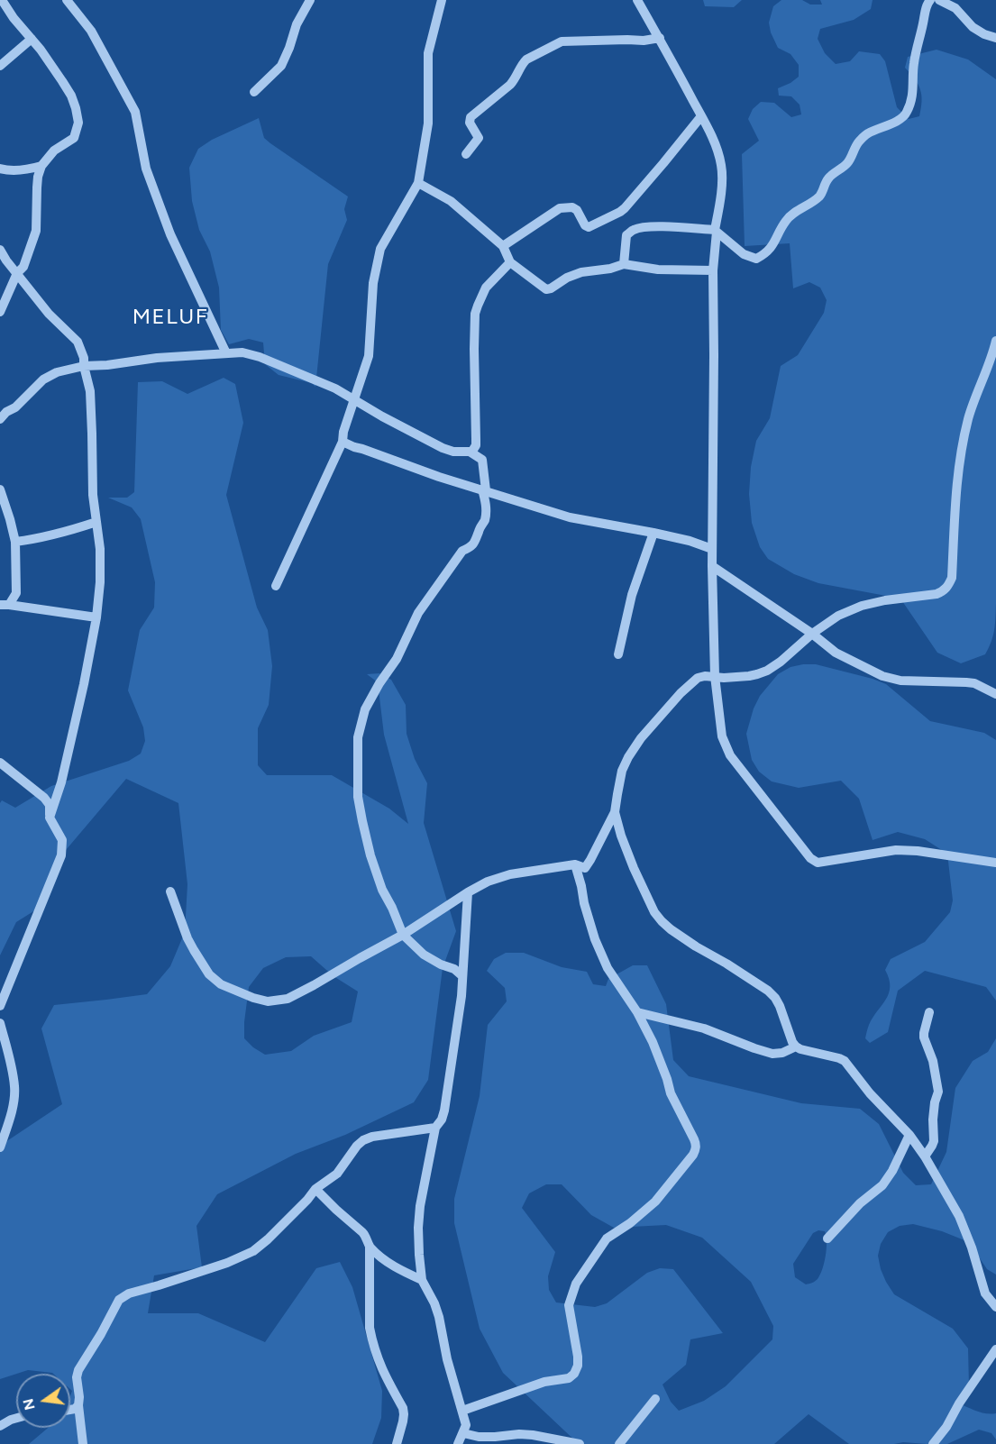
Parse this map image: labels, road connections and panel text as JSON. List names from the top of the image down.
{
  "districts": ["MELUF"],
  "north": "left"
}
